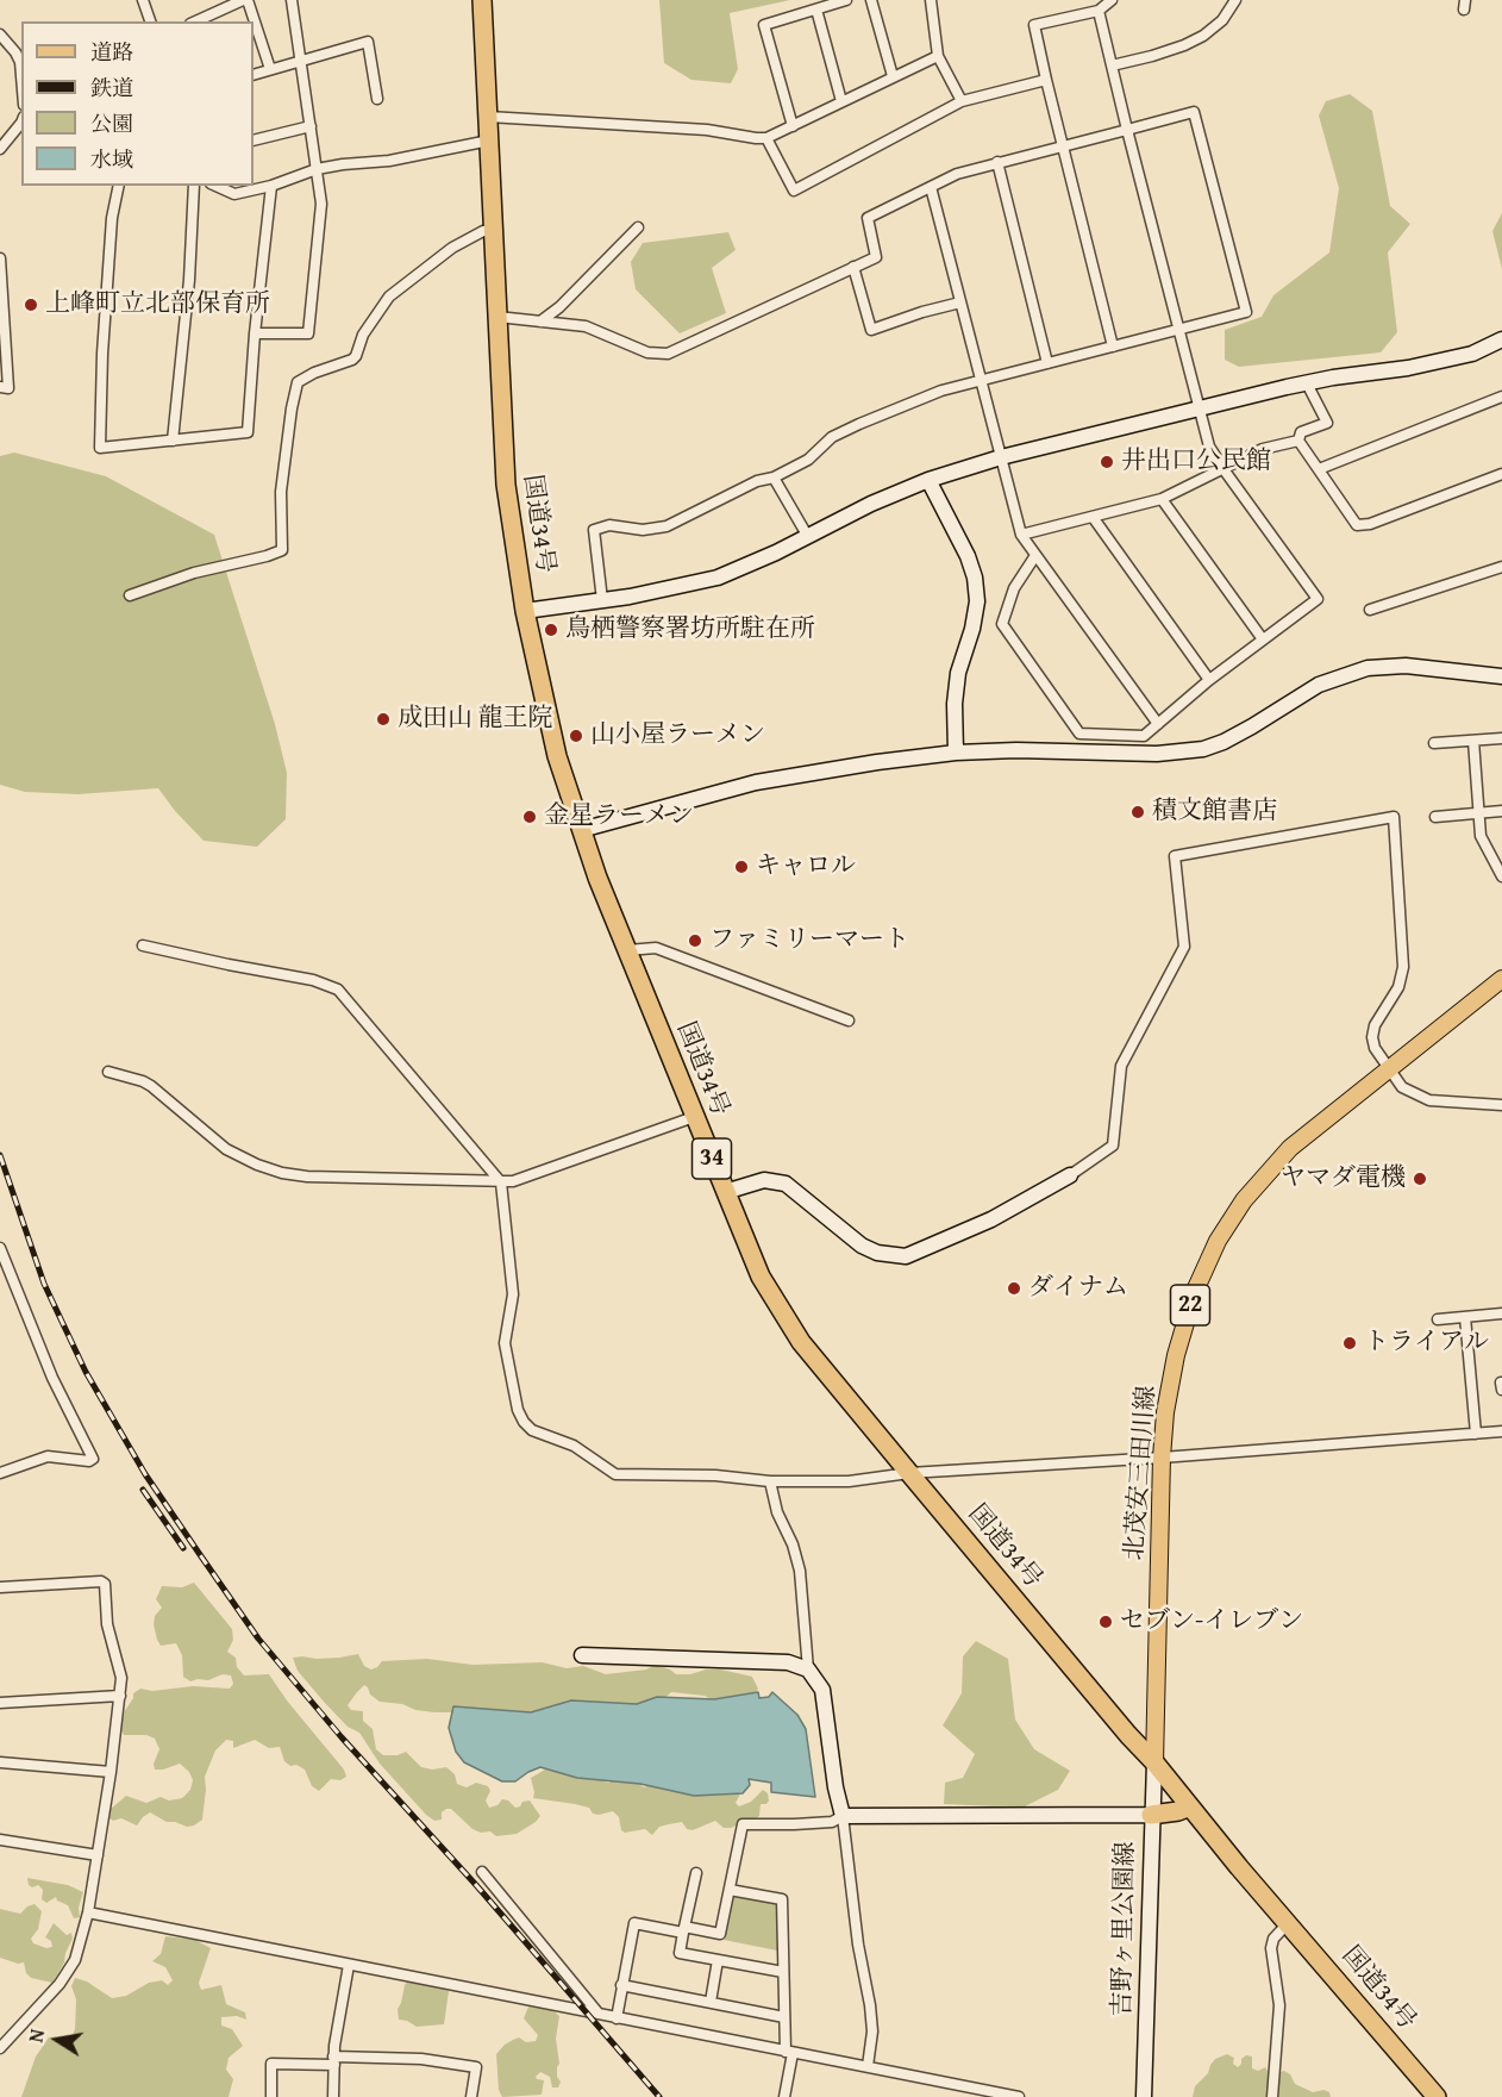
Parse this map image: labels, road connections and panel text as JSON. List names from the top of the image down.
{
  "streets": {
    "highway": ["国道34号", "34"],
    "main road": ["22", "北茂安三田川線"],
    "street": ["吉野ヶ里公園線"]
  },
  "crossings": [
    ["国道34号", "北茂安三田川線"],
    ["国道34号", "吉野ヶ里公園線"],
    ["北茂安三田川線", "吉野ヶ里公園線"]
  ],
  "places": [
    "上峰町立北部保育所",
    "井出口公民館",
    "鳥栖警察署坊所駐在所",
    "成田山 龍王院",
    "山小屋ラーメン",
    "積文館書店",
    "金星ラーメン",
    "キャロル",
    "ファミリーマート",
    "ヤマダ電機",
    "ダイナム",
    "トライアル",
    "セブン-イレブン"
  ],
  "legend": [
    "道路",
    "鉄道",
    "公園",
    "水域"
  ],
  "north": "left"
}
